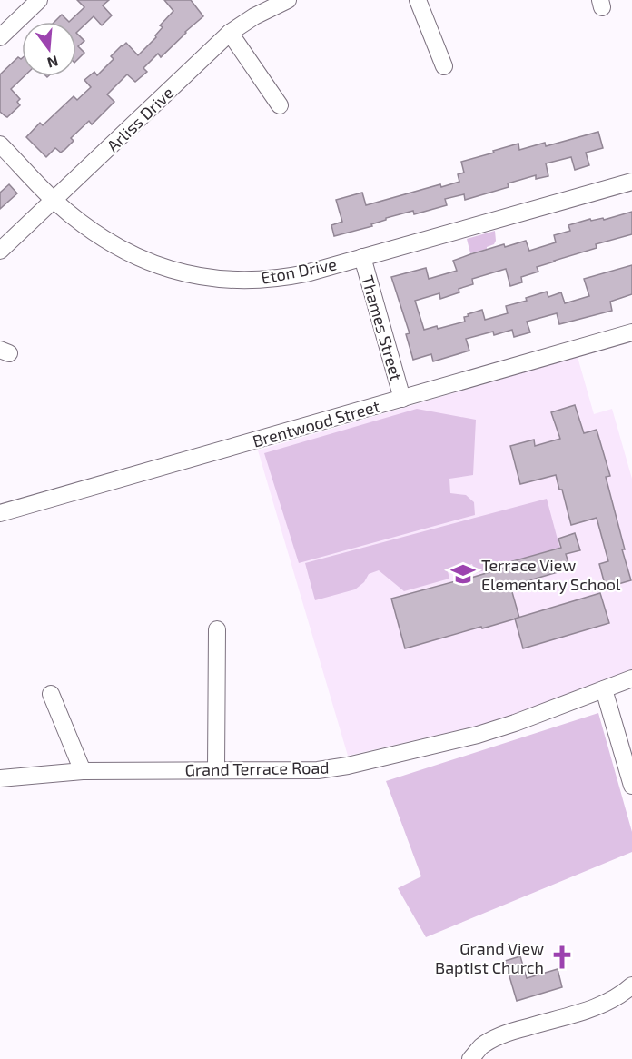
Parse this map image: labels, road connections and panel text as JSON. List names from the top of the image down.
{
  "streets": {
    "street": [
      "Arliss Drive",
      "Eton Drive",
      "Thames Street",
      "Brentwood Street",
      "Grand Terrace Road"
    ]
  },
  "crossings": [
    ["Arliss Drive", "Eton Drive"],
    ["Eton Drive", "Thames Street"],
    ["Thames Street", "Brentwood Street"]
  ],
  "places": {
    "school or university": ["Terrace View Elementary School"],
    "church": ["Grand View Baptist Church"]
  },
  "north": "bottom"
}
